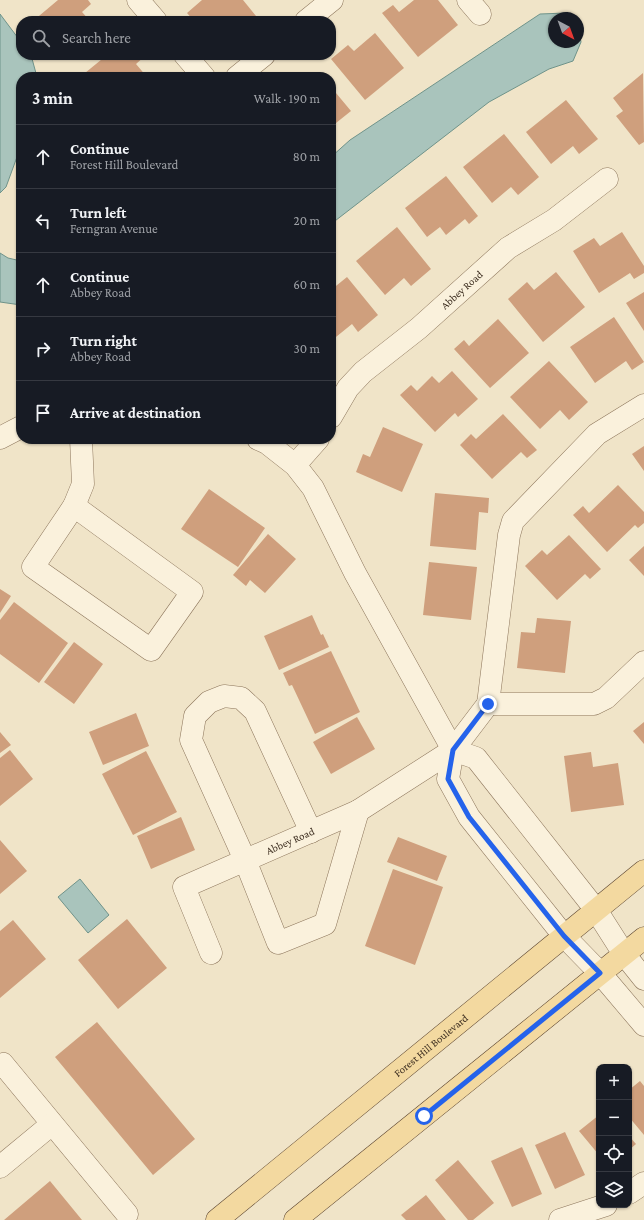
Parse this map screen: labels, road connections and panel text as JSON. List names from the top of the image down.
{
  "streets": {
    "main road": ["Forest Hill Boulevard"],
    "street": ["Abbey Road"]
  },
  "crossings": [
    ["Abbey Road", "Forest Hill Boulevard"]
  ],
  "north": "bottom right",
  "page": {
    "search": "Search here",
    "heading": ["3 min", "Walk · 190 m"],
    "list": [
      ["Continue", "Forest Hill Boulevard", "80 m"],
      ["Turn left", "Ferngran Avenue", "20 m"],
      ["Continue", "Abbey Road", "60 m"],
      ["Turn right", "Abbey Road", "30 m"],
      "Arrive at destination"
    ],
    "map_buttons": ["+", "−"]
  }
}
